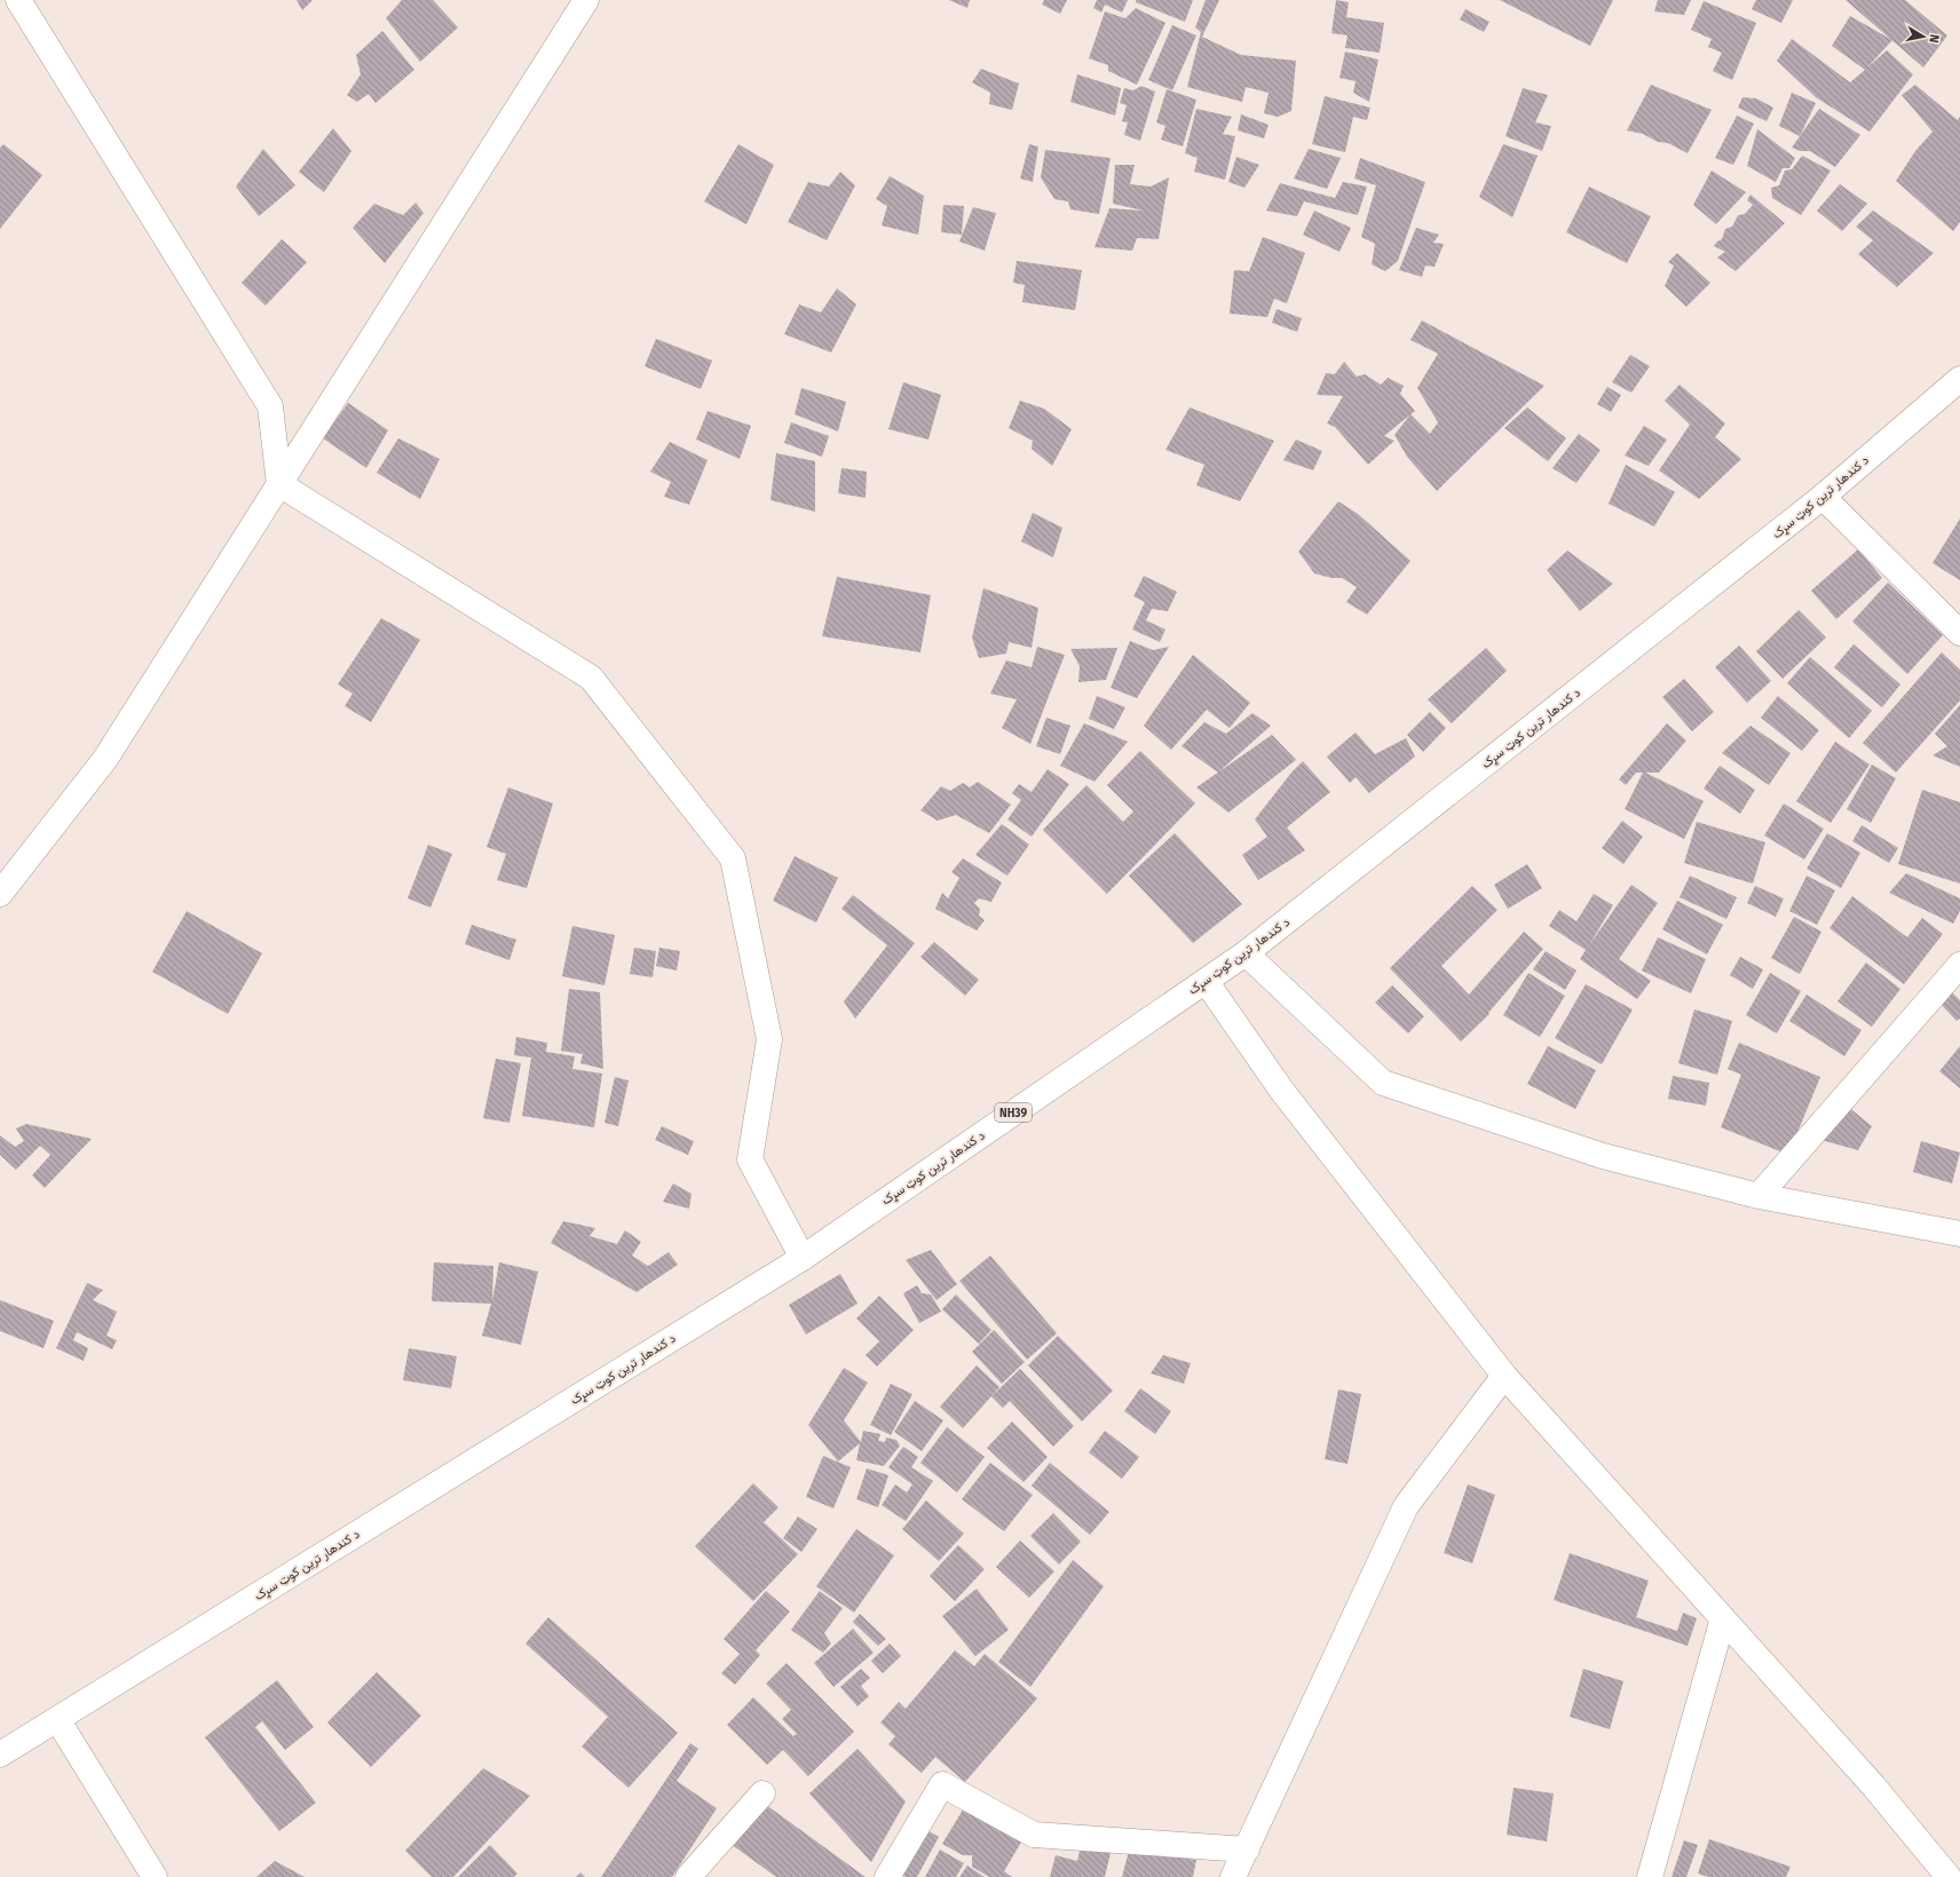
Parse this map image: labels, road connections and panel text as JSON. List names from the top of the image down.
{
  "streets": {
    "street": ["د کندهار ترين کوټ سړک", "NH39"]
  },
  "north": "right"
}
